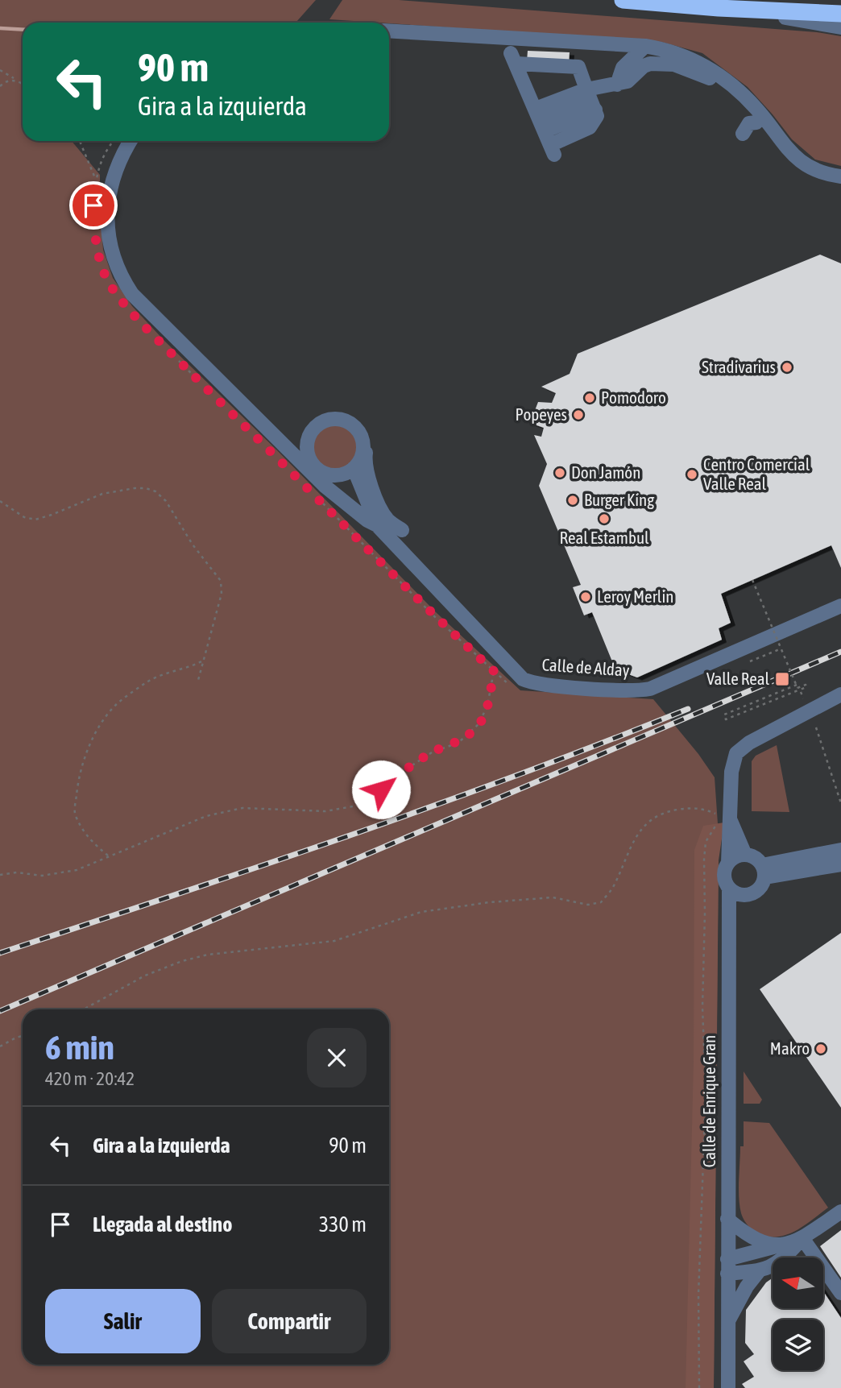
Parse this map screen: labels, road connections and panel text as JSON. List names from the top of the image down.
{
  "streets": {
    "street": ["Calle de Alday", "Calle de Enrique Gran"]
  },
  "places": {
    "other": [
      "Stradivarius",
      "Pomodoro",
      "Popeyes",
      "Don Jamón",
      "Centro Comercial Valle Real",
      "Burger King",
      "Real Estambul",
      "Leroy Merlin",
      "Makro"
    ],
    "transit": ["Valle Real"]
  },
  "north": "left",
  "page": {
    "turn": ["90 m", "Gira a la izquierda"],
    "heading": ["6 min", "420 m · 20:42"],
    "list": [
      {
        "name": "Gira a la izquierda",
        "value": "90 m"
      },
      {
        "name": "Llegada al destino",
        "value": "330 m"
      }
    ],
    "buttons": ["Salir", "Compartir"]
  }
}
